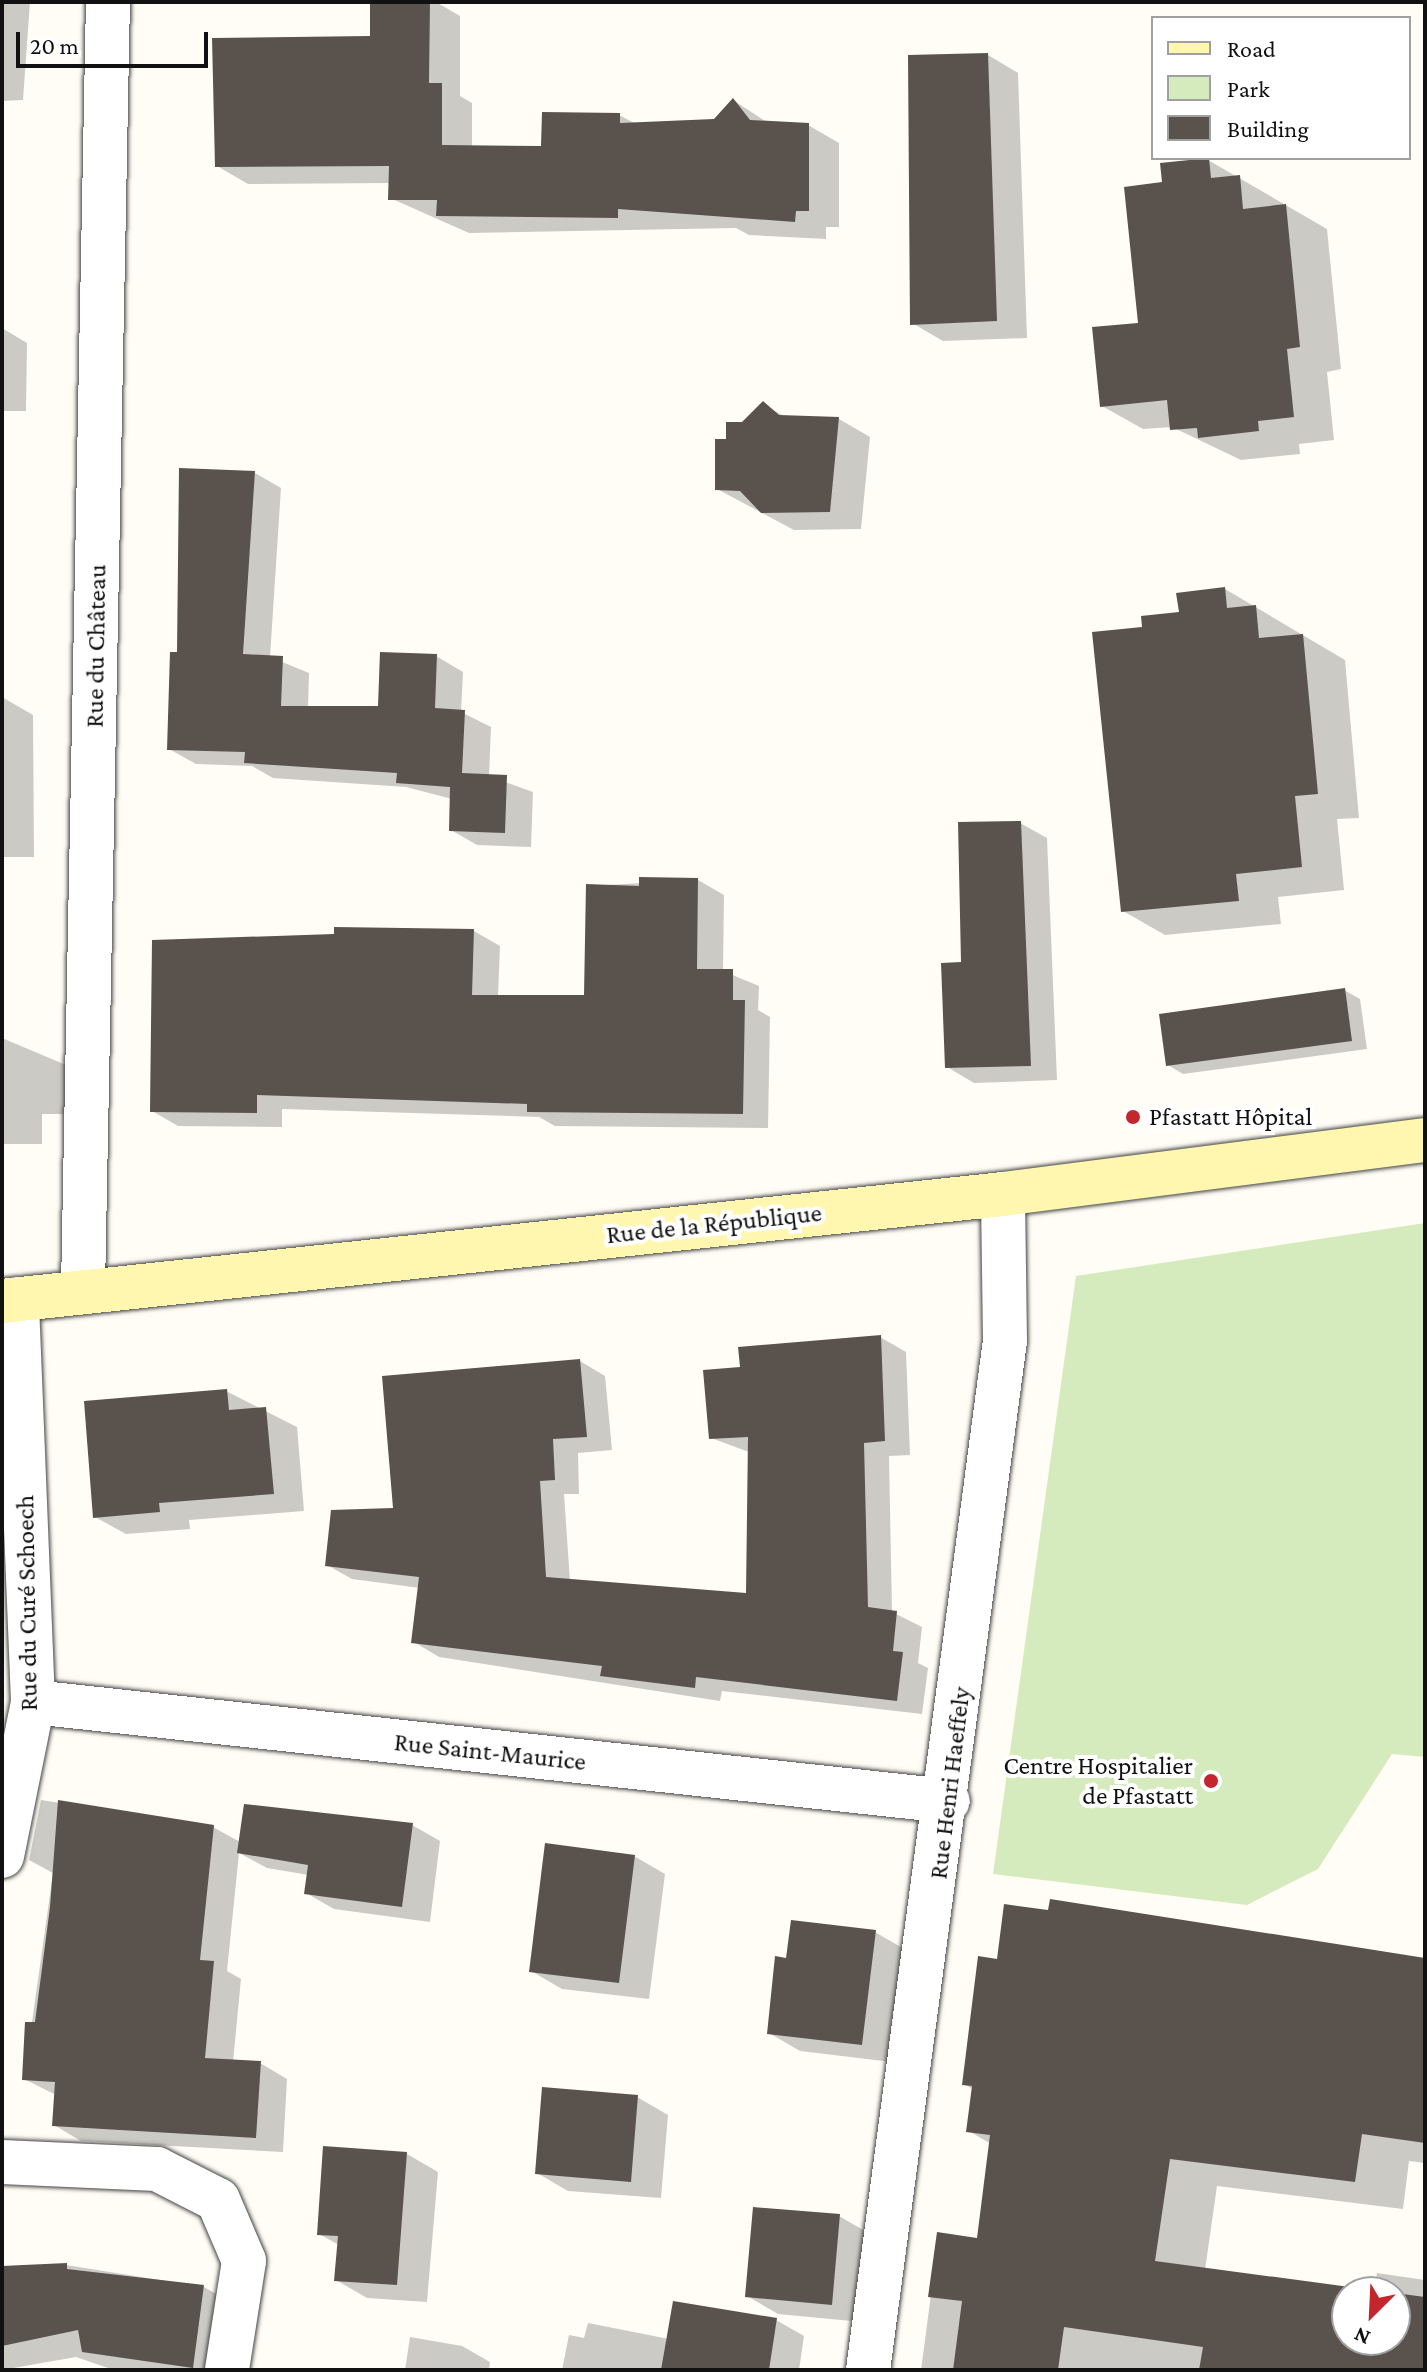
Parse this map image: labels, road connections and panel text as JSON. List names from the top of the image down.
{
  "streets": {
    "main road": ["Rue de la République"],
    "street": [
      "Rue du Château",
      "Rue du Curé Schoech",
      "Rue Saint-Maurice",
      "Rue Henri Haeffely"
    ]
  },
  "crossings": [
    ["Rue du Château", "Rue de la République"],
    ["Rue de la République", "Rue du Curé Schoech"],
    ["Rue de la République", "Rue Henri Haeffely"],
    ["Rue du Curé Schoech", "Rue Saint-Maurice"],
    ["Rue Saint-Maurice", "Rue Henri Haeffely"]
  ],
  "places": ["Pfastatt Hôpital", "Centre Hospitalier de Pfastatt"],
  "legend": ["Road", "Park", "Building"],
  "scale_bar": "20 m",
  "north": "bottom left"
}
